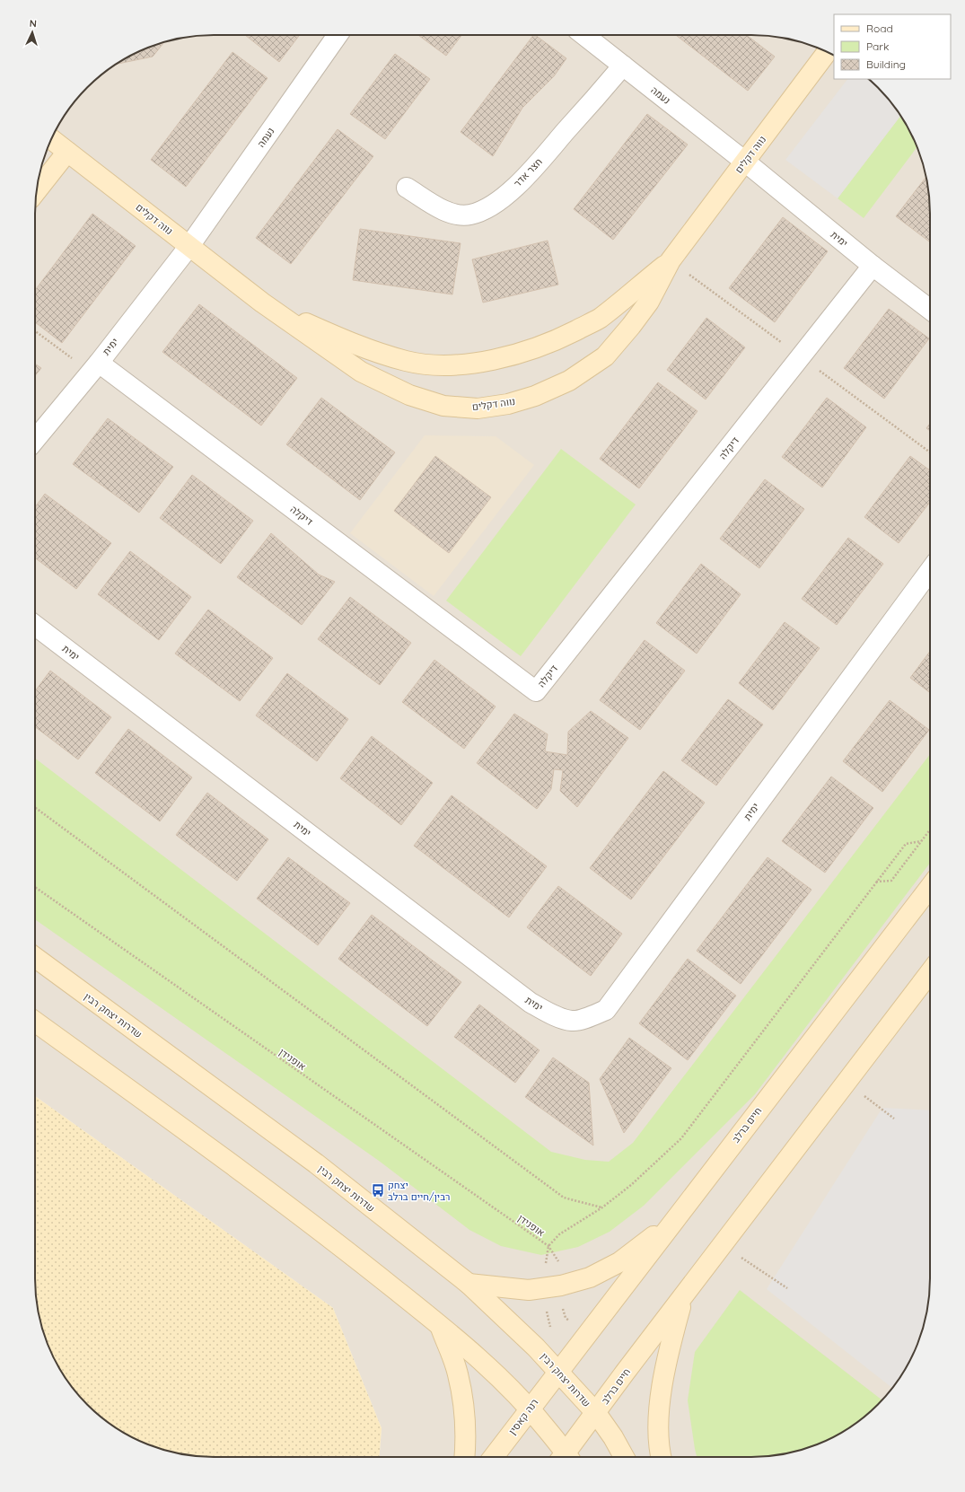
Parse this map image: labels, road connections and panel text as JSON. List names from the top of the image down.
{
  "streets": {
    "street": [
      "נעמה",
      "נווה דקלים",
      "חצר אדר",
      "ימית",
      "דיקלה",
      "שדרות יצחק רבין",
      "חיים ברלב",
      "רנה קאסין"
    ],
    "path": ["אופנידן"]
  },
  "crossings": [
    ["נעמה", "נווה דקלים"],
    ["נעמה", "חצר אדר"],
    ["נעמה", "ימית"],
    ["נווה דקלים", "ימית"],
    ["ימית", "דיקלה"],
    ["שדרות יצחק רבין", "חיים ברלב"],
    ["שדרות יצחק רבין", "רנה קאסין"],
    ["חיים ברלב", "רנה קאסין"]
  ],
  "places": {
    "bus stop": ["יצחק רבין/חיים ברלב"]
  },
  "legend": ["Road", "Park", "Building"],
  "north": "top"
}
